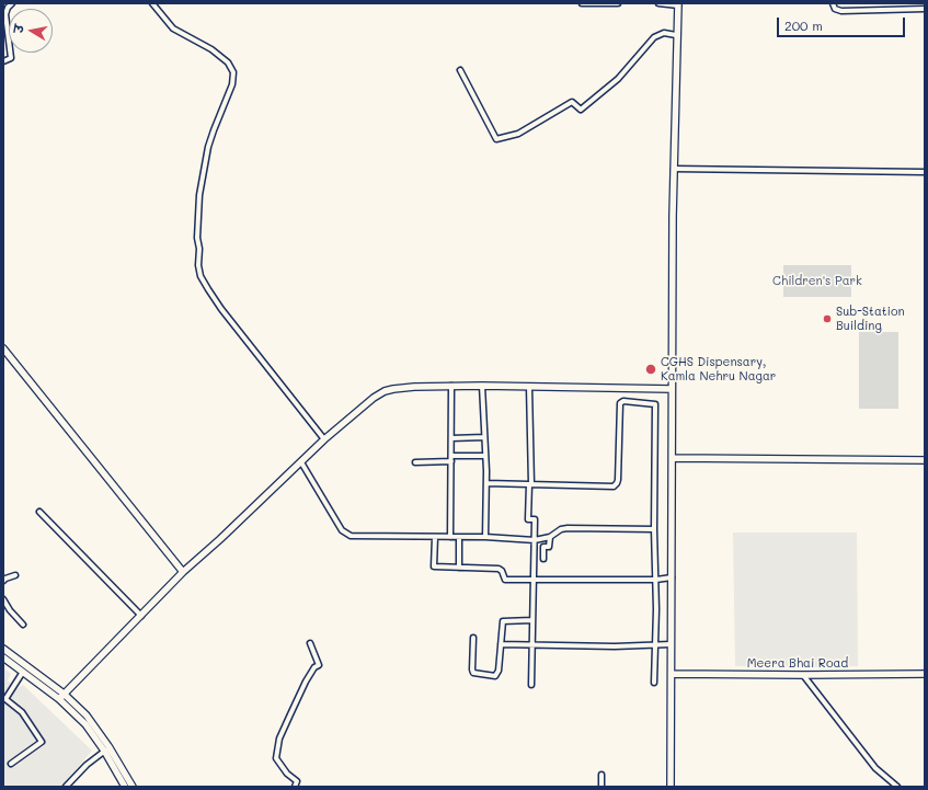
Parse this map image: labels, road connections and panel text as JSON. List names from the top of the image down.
{
  "streets": {
    "street": ["Meera Bhai Road"]
  },
  "parks": ["Children's Park"],
  "places": ["Sub-Station Building", "CGHS Dispensary, Kamla Nehru Nagar"],
  "scale_bar": "200 m",
  "north": "left"
}
